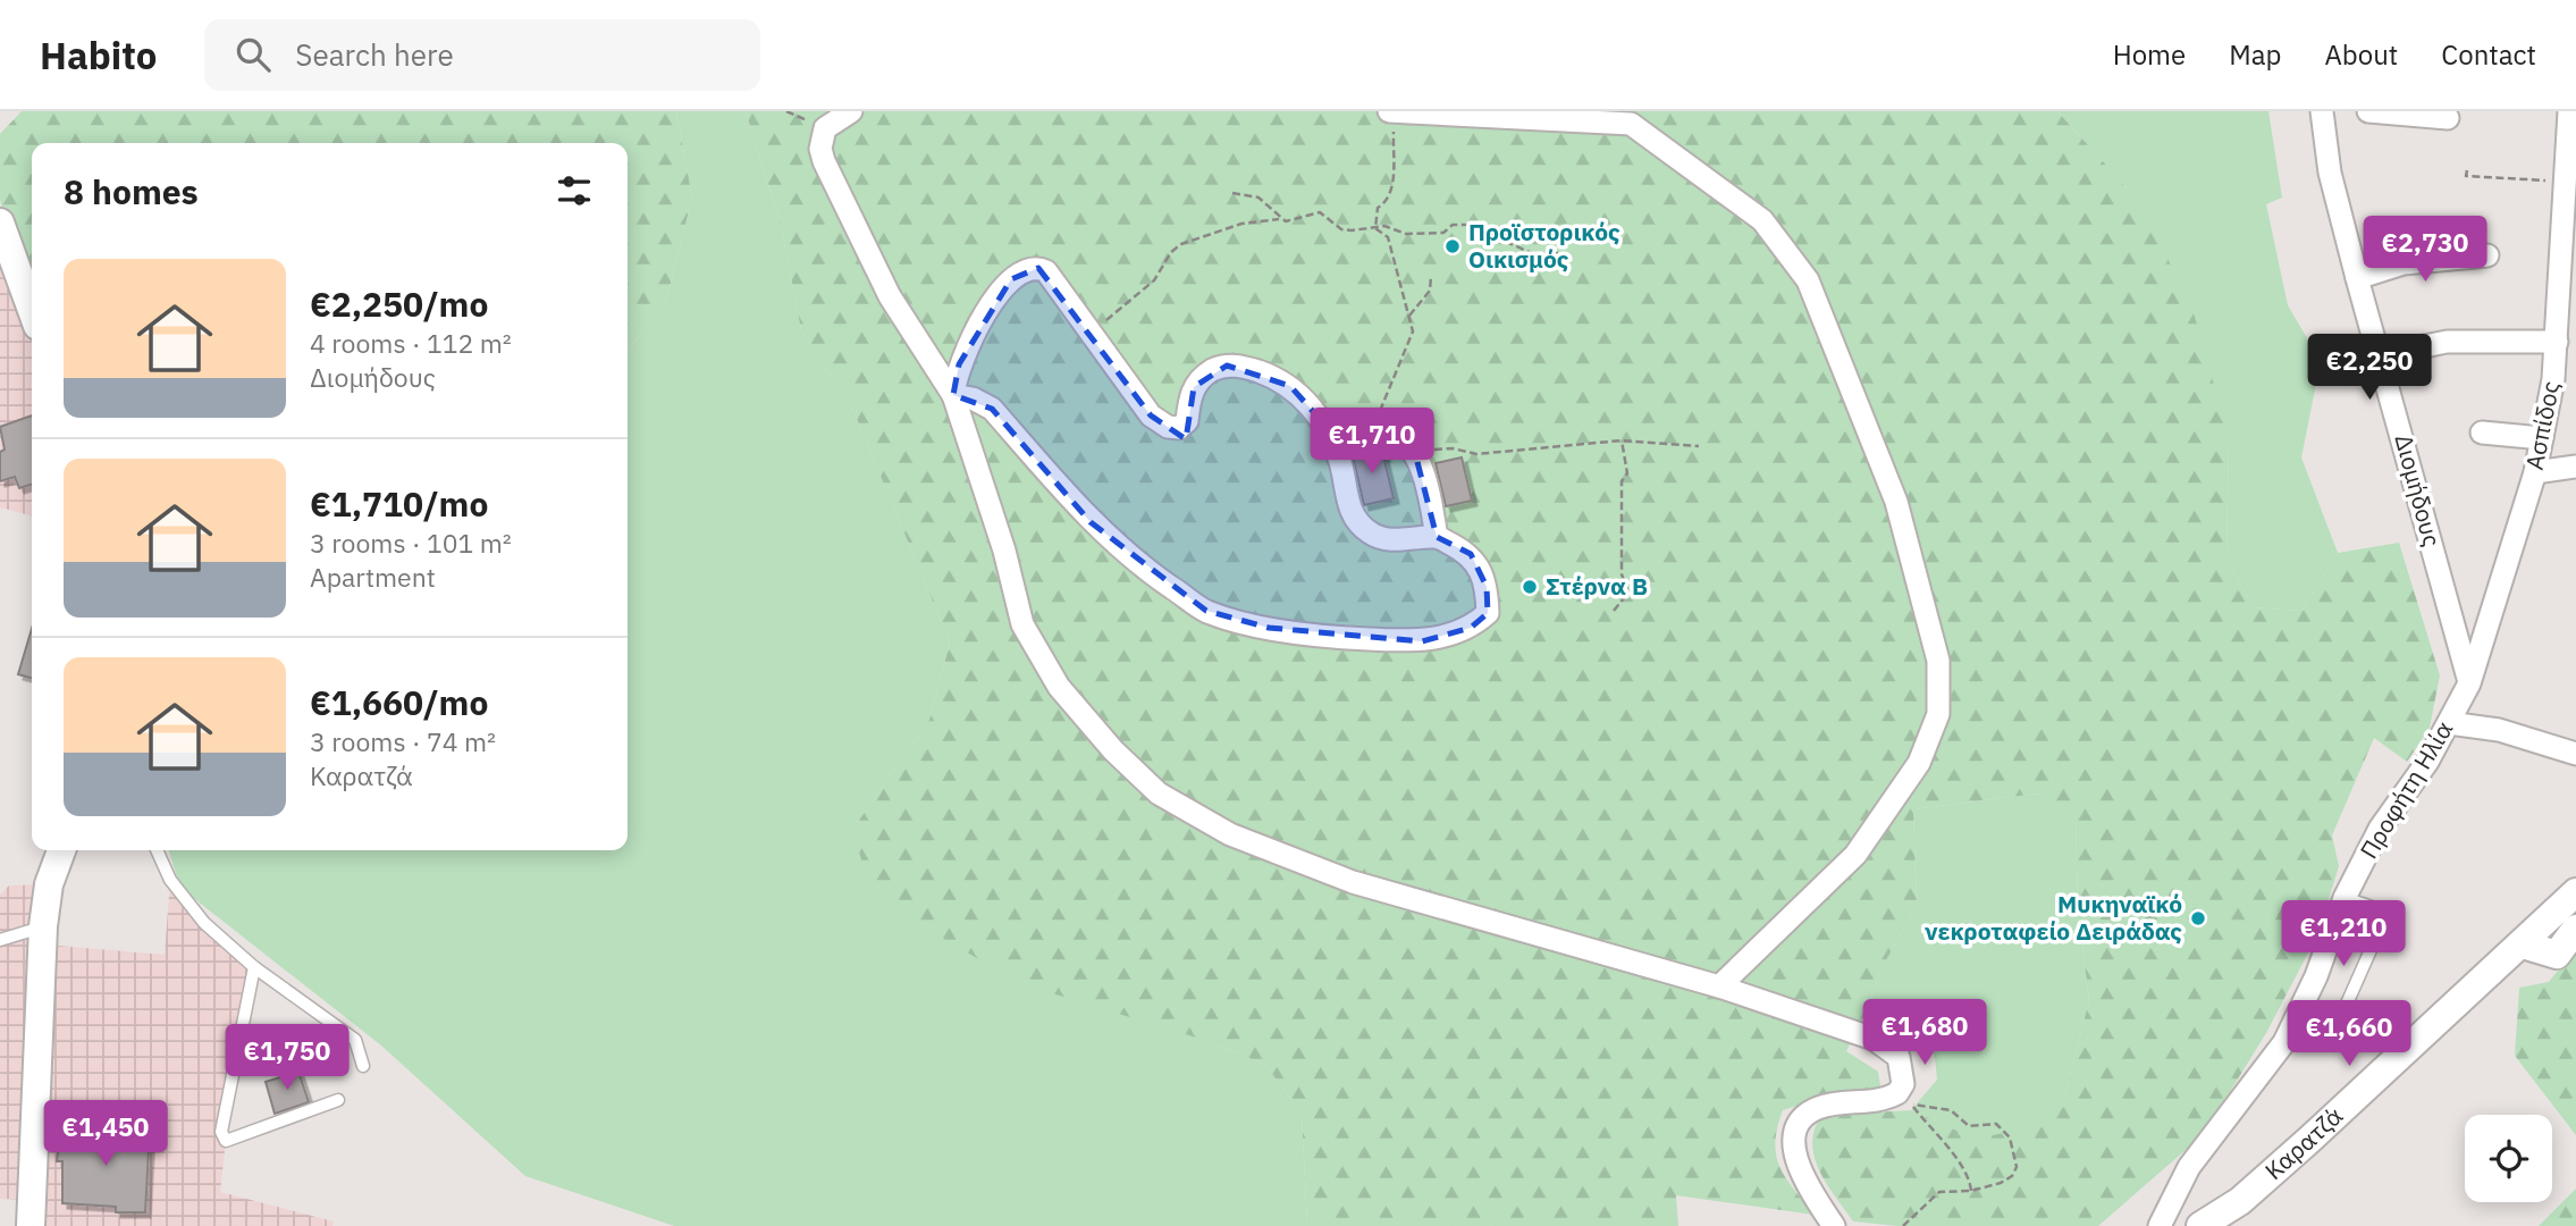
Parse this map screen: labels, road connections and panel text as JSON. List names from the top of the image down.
{
  "streets": {
    "street": [
      "Ασπίδος",
      "Διομήδους",
      "Προφήτη Ηλία",
      "Καρατζά"
    ]
  },
  "crossings": [
    ["Ασπίδος", "Διομήδους"],
    ["Ασπίδος", "Προφήτη Ηλία"],
    ["Διομήδους", "Προφήτη Ηλία"]
  ],
  "places": ["Προϊστορικός Οικισμός", "Στέρνα Β", "Μυκηναϊκό νεκροταφείο Δειράδας"],
  "page": {
    "header": "Habito",
    "search": "Search here",
    "nav": [
      "Home",
      "Map",
      "About",
      "Contact"
    ],
    "heading": "8 homes",
    "price": [
      "€2,730",
      "€2,250",
      "€1,710",
      "€1,210",
      "€1,680",
      "€1,660",
      "€1,750",
      "€1,450"
    ],
    "list": [
      {
        "name": "€2,250/mo",
        "note": "4 rooms · 112 m² · Διομήδους"
      },
      {
        "name": "€1,710/mo",
        "note": "3 rooms · 101 m² · Apartment"
      },
      {
        "name": "€1,660/mo",
        "note": "3 rooms · 74 m² · Καρατζά"
      }
    ]
  }
}
